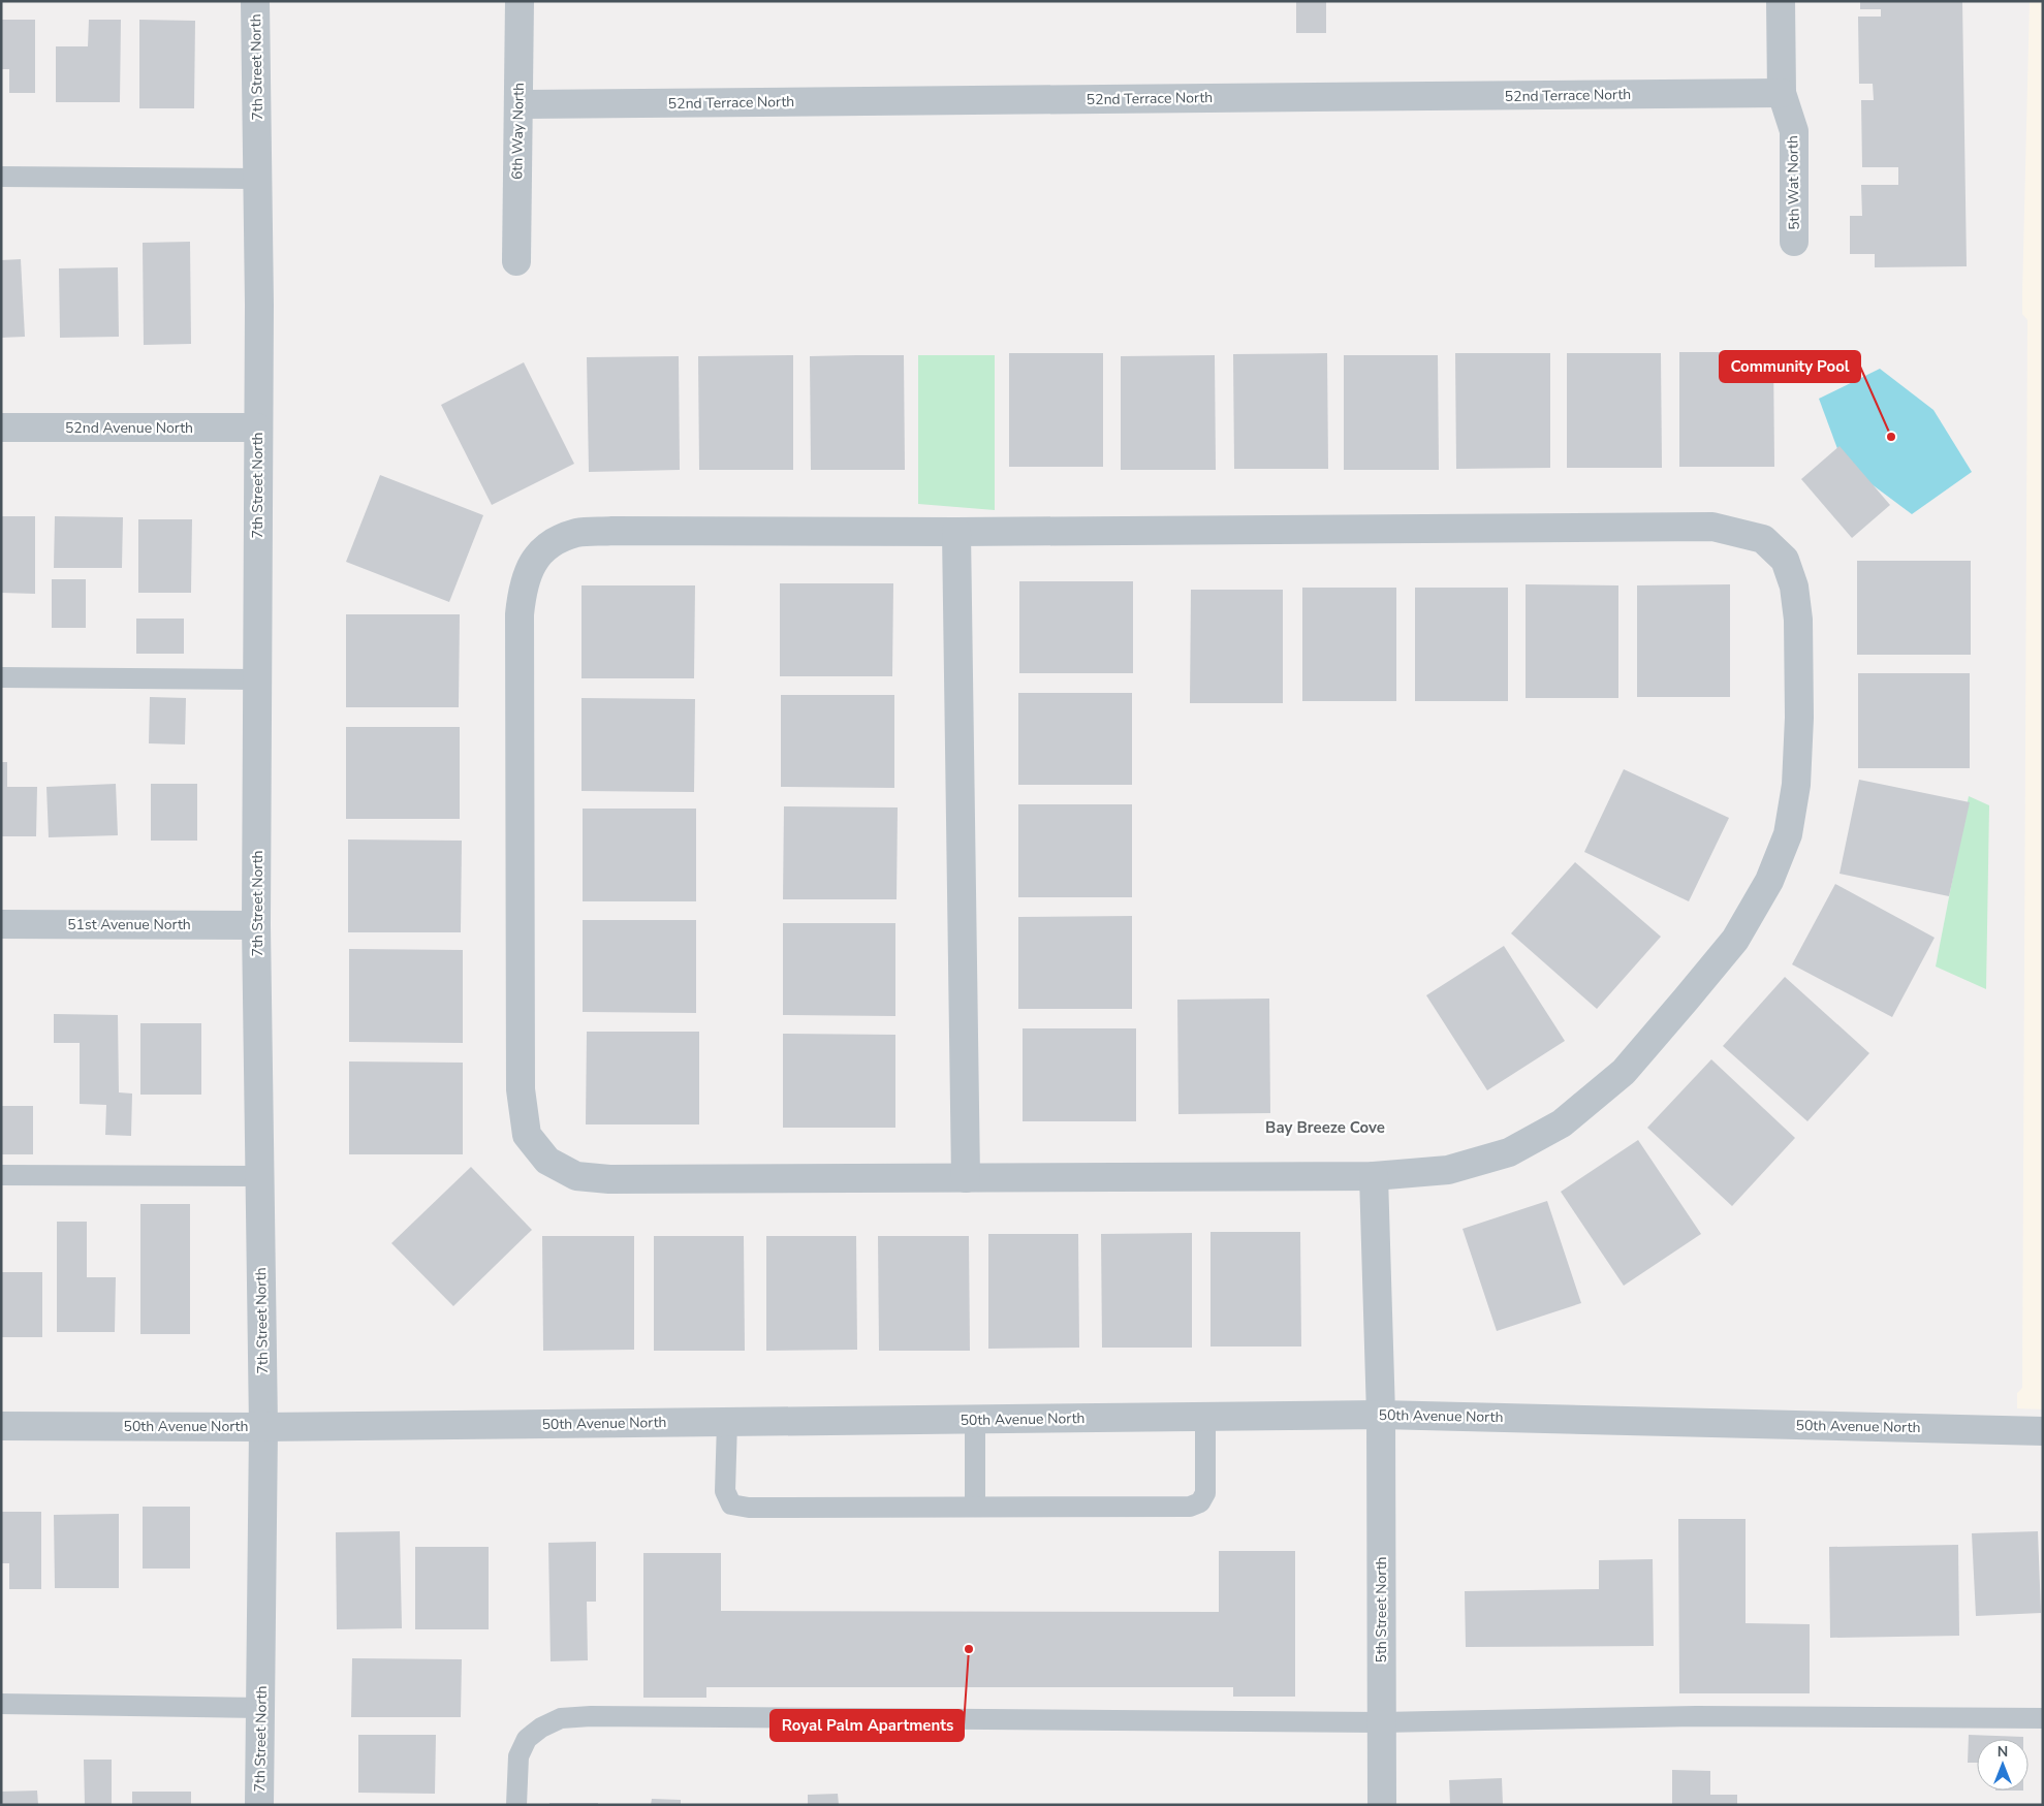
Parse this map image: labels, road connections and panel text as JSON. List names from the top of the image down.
{
  "streets": {
    "street": [
      "7th Street North",
      "52nd Terrace North",
      "6th Way North",
      "5th Wat North",
      "52nd Avenue North",
      "51st Avenue North",
      "50th Avenue North",
      "5th Street North"
    ]
  },
  "crossings": [
    ["7th Street North", "52nd Avenue North"],
    ["7th Street North", "51st Avenue North"],
    ["7th Street North", "50th Avenue North"],
    ["52nd Terrace North", "6th Way North"],
    ["52nd Terrace North", "5th Wat North"],
    ["50th Avenue North", "5th Street North"]
  ],
  "districts": ["Bay Breeze Cove"],
  "places": ["Community Pool", "Royal Palm Apartments"],
  "north": "top"
}
